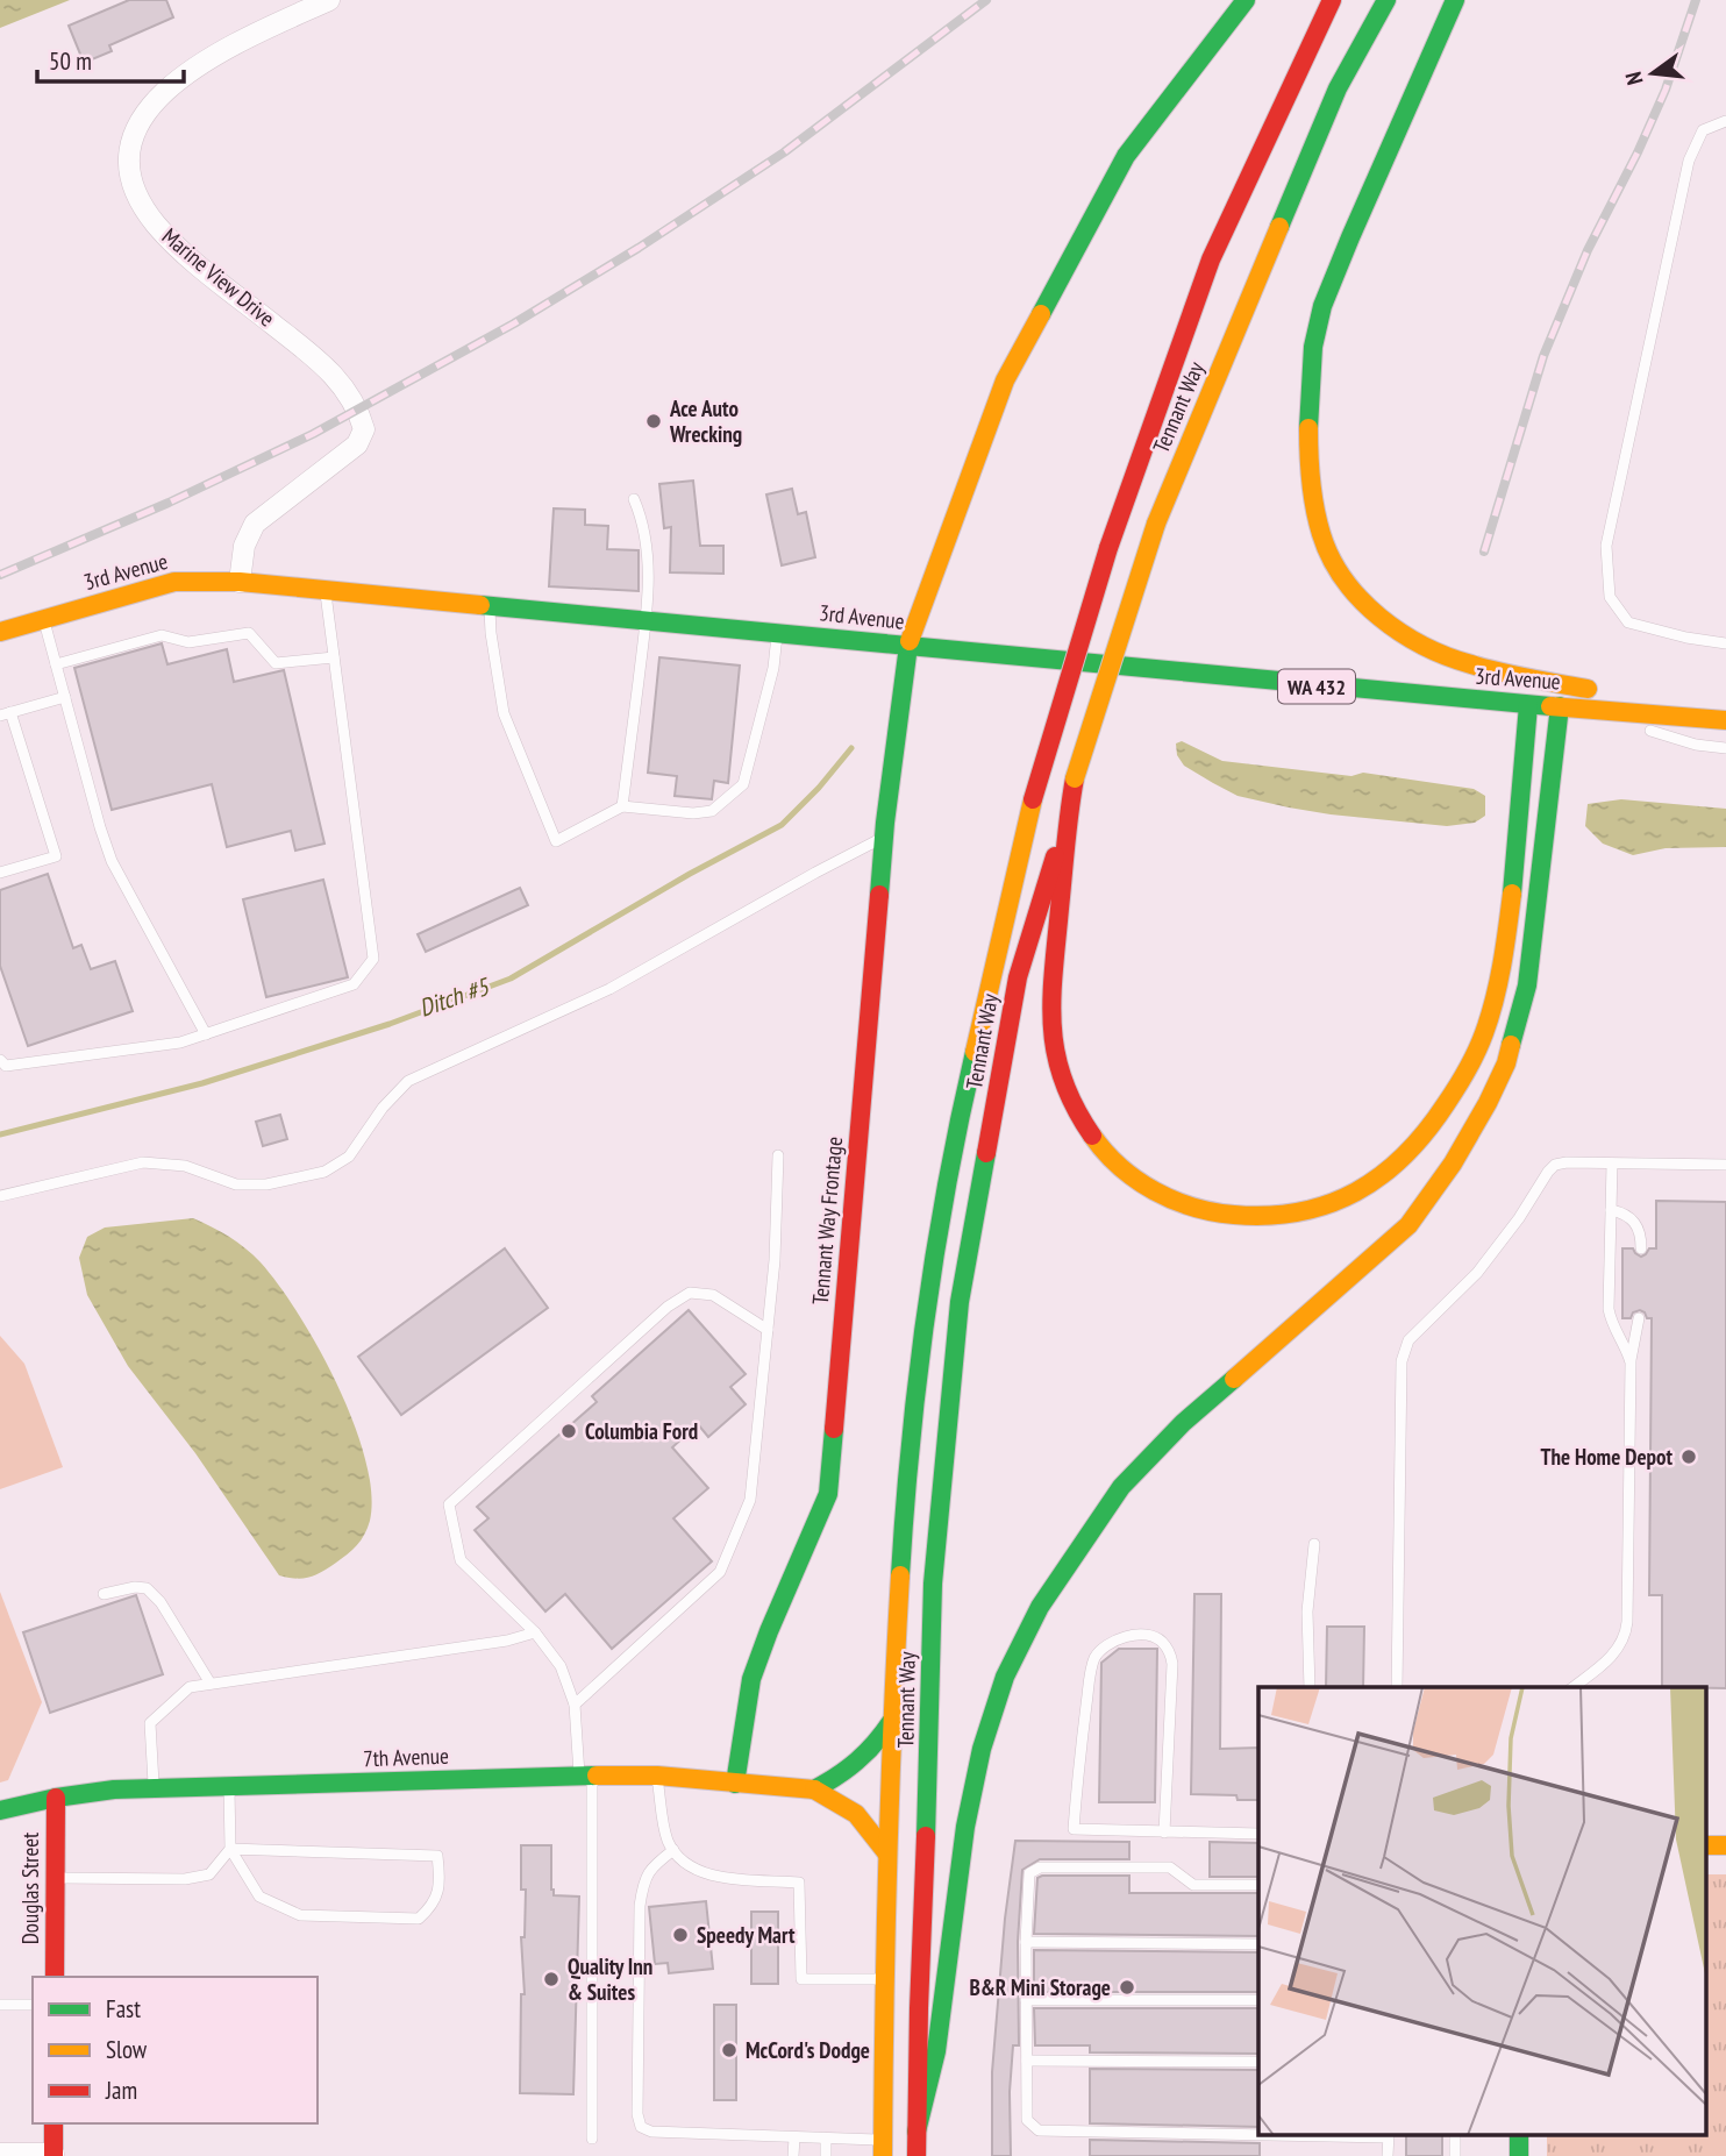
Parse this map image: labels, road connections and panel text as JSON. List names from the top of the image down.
{
  "streets": {
    "main road": [
      "Tennant Way",
      "3rd Avenue",
      "WA 432",
      "Tennant Way Frontage",
      "7th Avenue",
      "Douglas Street"
    ],
    "street": ["Marine View Drive"]
  },
  "crossings": [
    ["Marine View Drive", "3rd Avenue"],
    ["3rd Avenue", "Tennant Way Frontage"],
    ["Tennant Way Frontage", "7th Avenue"],
    ["7th Avenue", "Douglas Street"]
  ],
  "water": ["Ditch #5"],
  "places": [
    "Ace Auto Wrecking",
    "Columbia Ford",
    "The Home Depot",
    "Speedy Mart",
    "Quality Inn & Suites",
    "B&R Mini Storage",
    "McCord's Dodge"
  ],
  "legend": ["Fast", "Slow", "Jam"],
  "scale_bar": "50 m",
  "north": "left"
}
